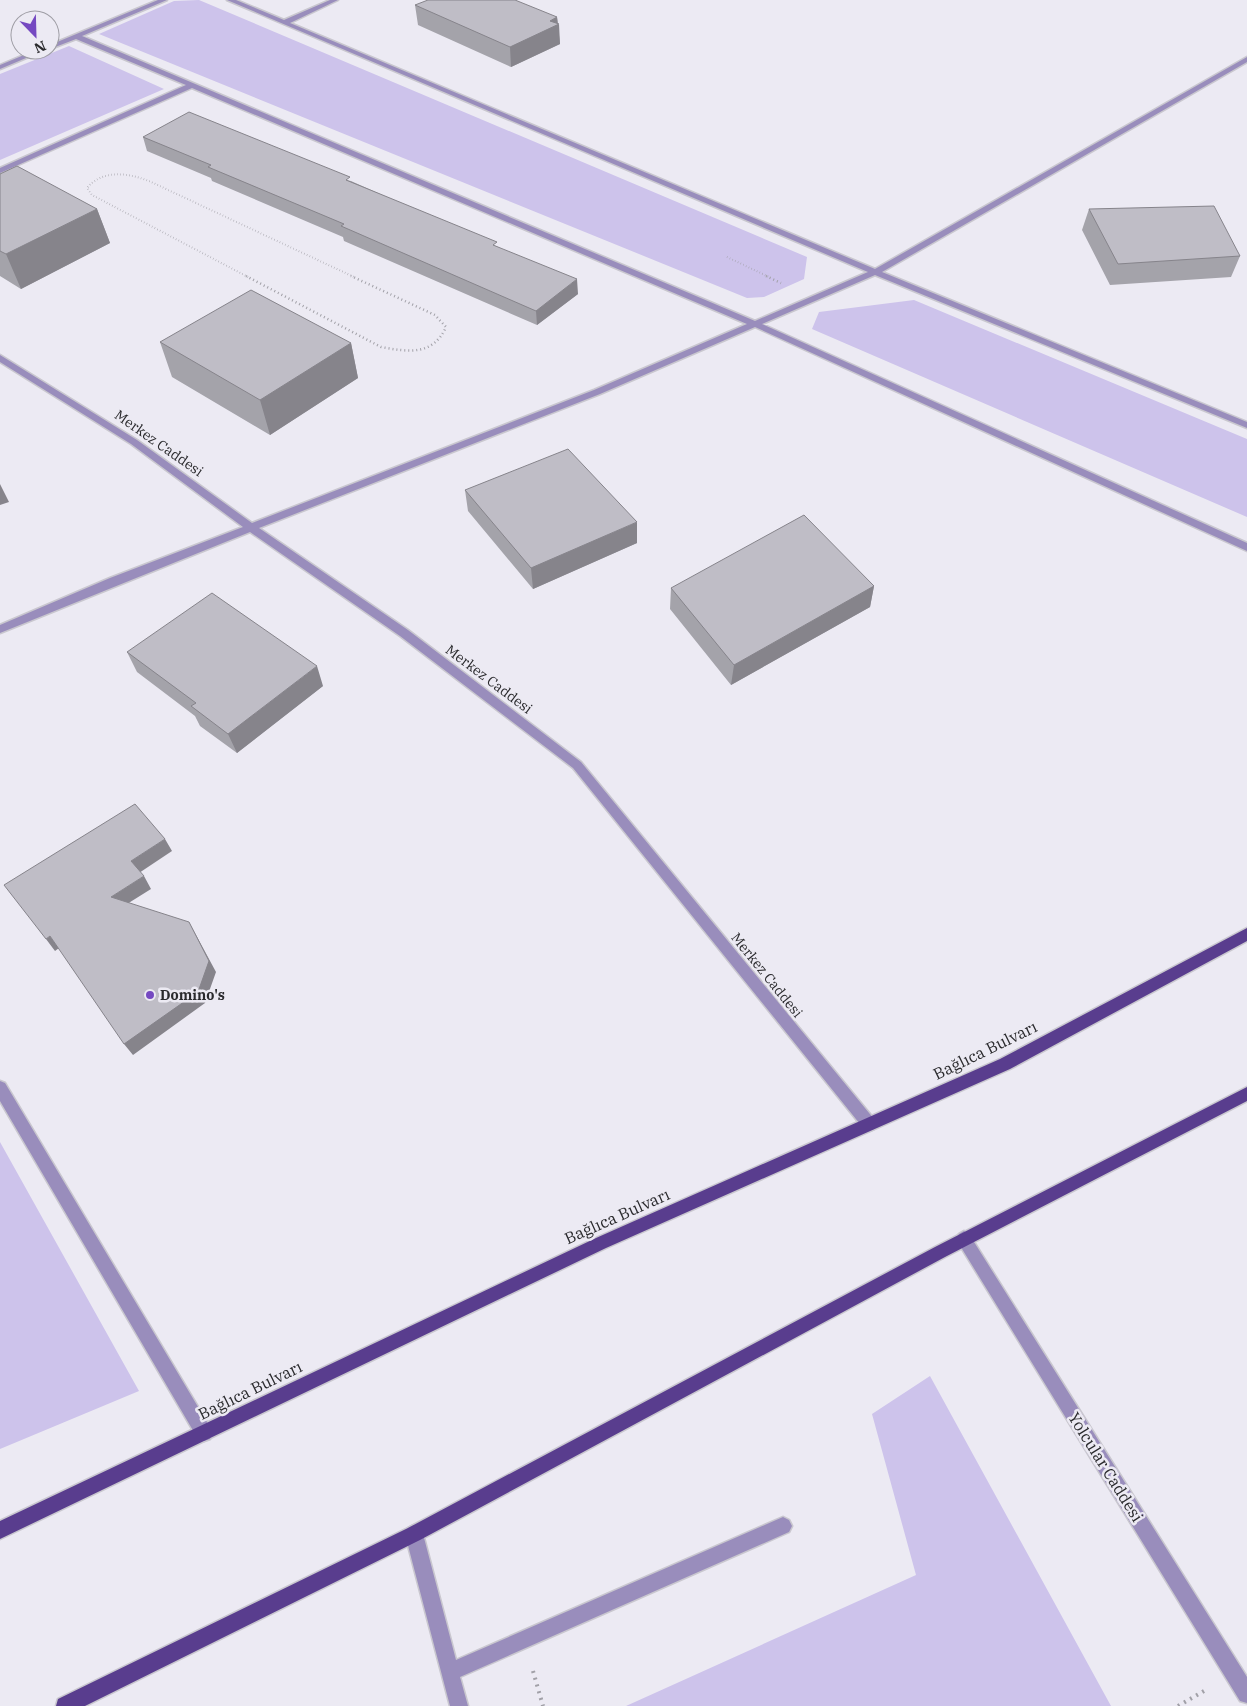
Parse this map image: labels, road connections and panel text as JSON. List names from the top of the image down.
{
  "streets": {
    "main road": ["Bağlıca Bulvarı"],
    "street": ["Merkez Caddesi", "Yolcular Caddesi"]
  },
  "crossings": [
    ["Merkez Caddesi", "Bağlıca Bulvarı"]
  ],
  "places": ["Domino's"],
  "north": "bottom right"
}
